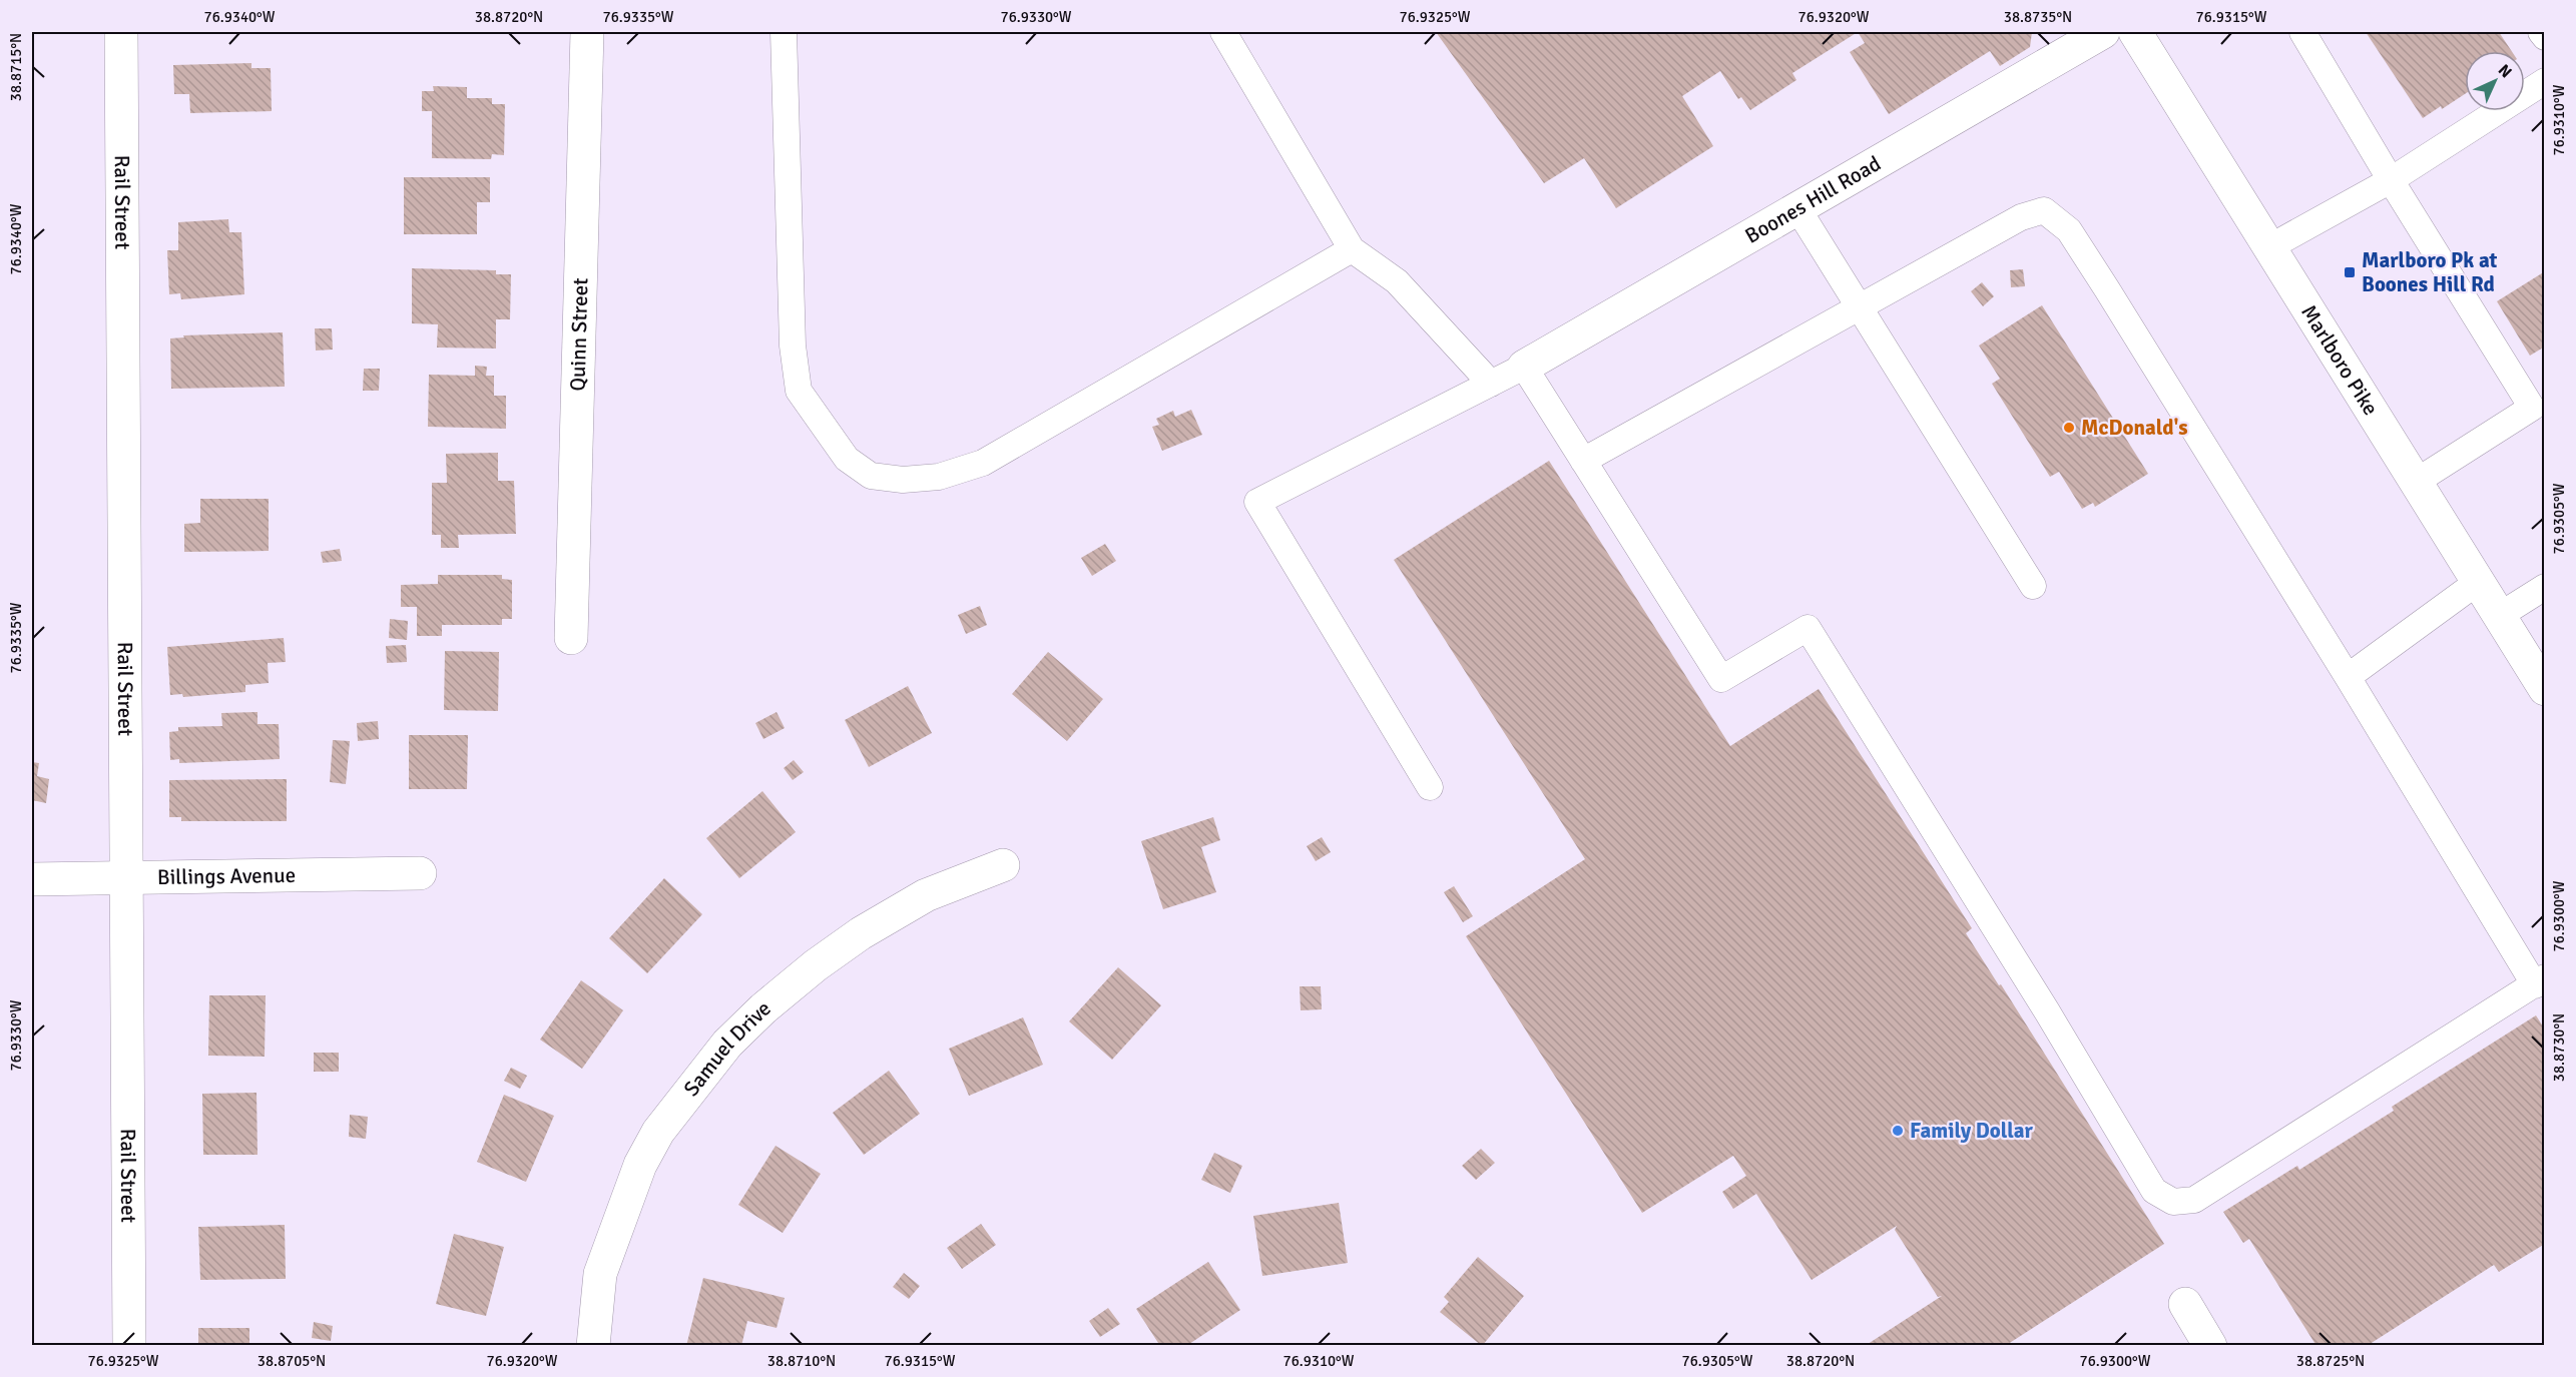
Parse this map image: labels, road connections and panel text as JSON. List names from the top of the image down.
{
  "streets": {
    "street": [
      "Boones Hill Road",
      "Rail Street",
      "Quinn Street",
      "Marlboro Pike",
      "Billings Avenue",
      "Samuel Drive"
    ]
  },
  "crossings": [
    ["Rail Street", "Billings Avenue"]
  ],
  "places": {
    "transit": ["Marlboro Pk at Boones Hill Rd"],
    "other": ["McDonald's", "Family Dollar"]
  },
  "north": "top right",
  "coordinates": [
    "76.9340°W",
    "38.8720°N",
    "76.9335°W",
    "76.9330°W",
    "76.9325°W",
    "76.9320°W",
    "38.8735°N",
    "76.9315°W",
    "38.8715°N",
    "76.9310°W",
    "76.9305°W",
    "76.9300°W",
    "38.8730°N",
    "38.8705°N",
    "38.8710°N",
    "38.8725°N"
  ]
}
